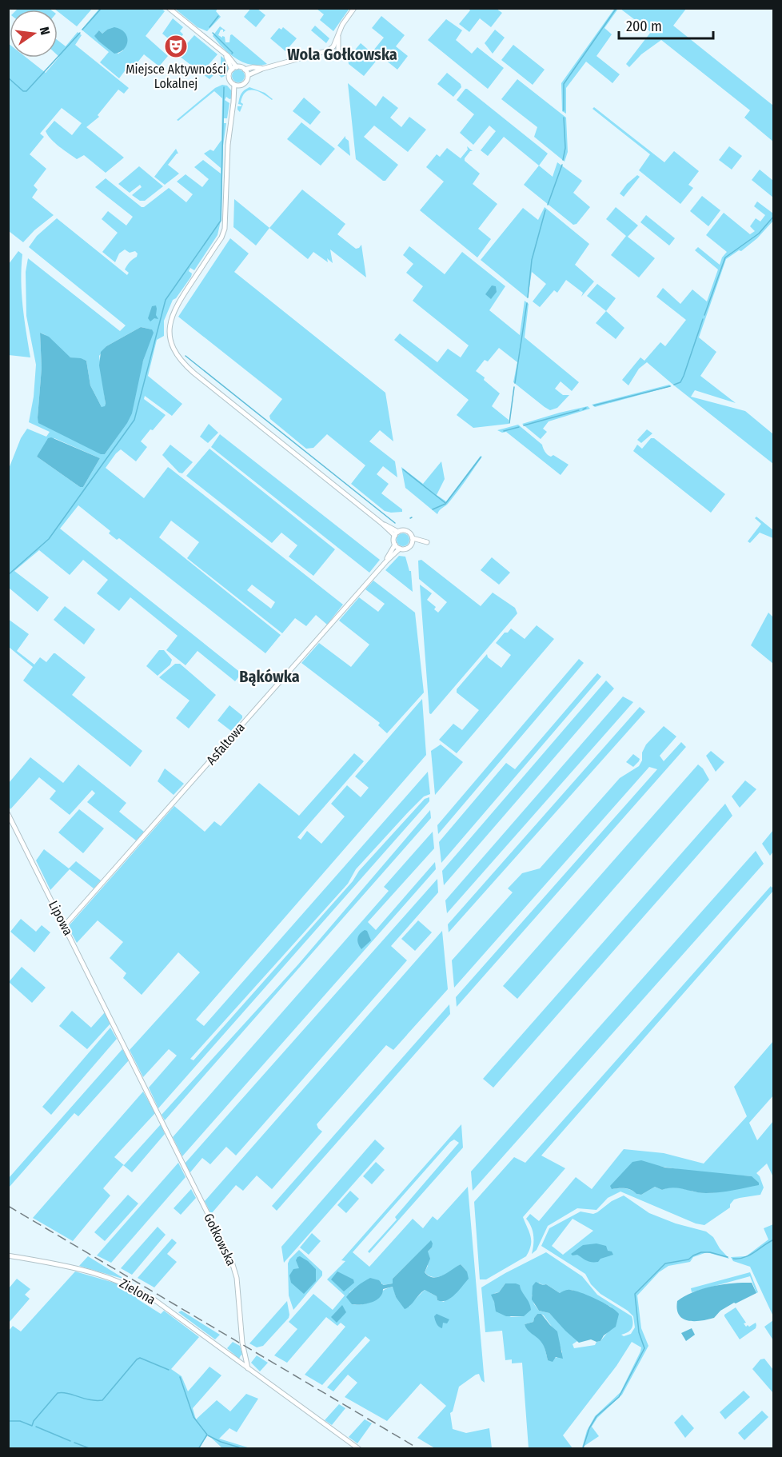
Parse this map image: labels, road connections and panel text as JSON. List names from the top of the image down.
{
  "streets": {
    "street": [
      "Asfaltowa",
      "Lipowa",
      "Gołkowska",
      "Zielona"
    ]
  },
  "crossings": [
    ["Asfaltowa", "Lipowa"],
    ["Lipowa", "Gołkowska"],
    ["Gołkowska", "Zielona"]
  ],
  "districts": ["Wola Gołkowska", "Bąkówka"],
  "places": {
    "theatre": ["Miejsce Aktywności Lokalnej"]
  },
  "scale_bar": "200 m",
  "north": "right"
}
